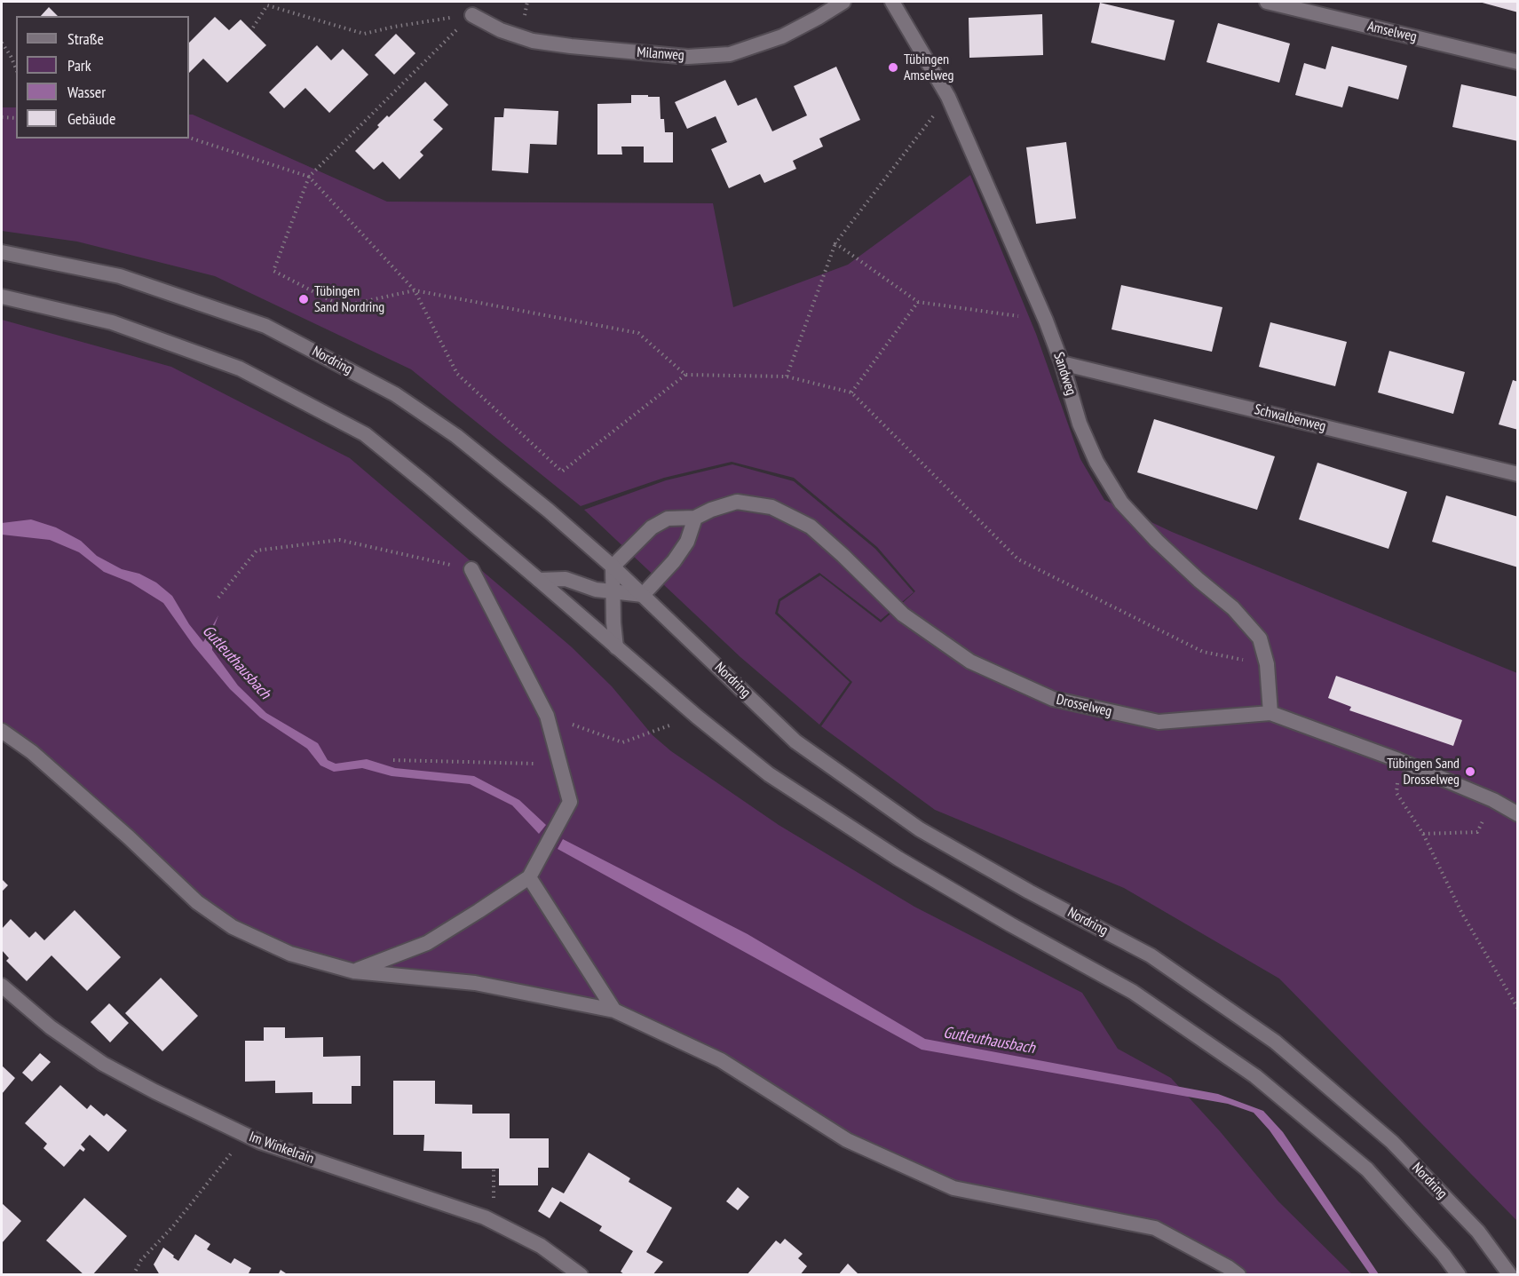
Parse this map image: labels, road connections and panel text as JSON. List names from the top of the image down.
{
  "streets": {
    "street": [
      "Amselweg",
      "Milanweg",
      "Nordring",
      "Sandweg",
      "Schwalbenweg",
      "Drosselweg",
      "Im Winkelrain"
    ]
  },
  "crossings": [
    ["Nordring", "Drosselweg"],
    ["Sandweg", "Schwalbenweg"],
    ["Sandweg", "Drosselweg"]
  ],
  "water": ["Gutleuthausbach"],
  "places": ["Tübingen Amselweg", "Tübingen Sand Nordring", "Tübingen Sand Drosselweg"],
  "legend": [
    "Straße",
    "Park",
    "Wasser",
    "Gebäude"
  ]
}
